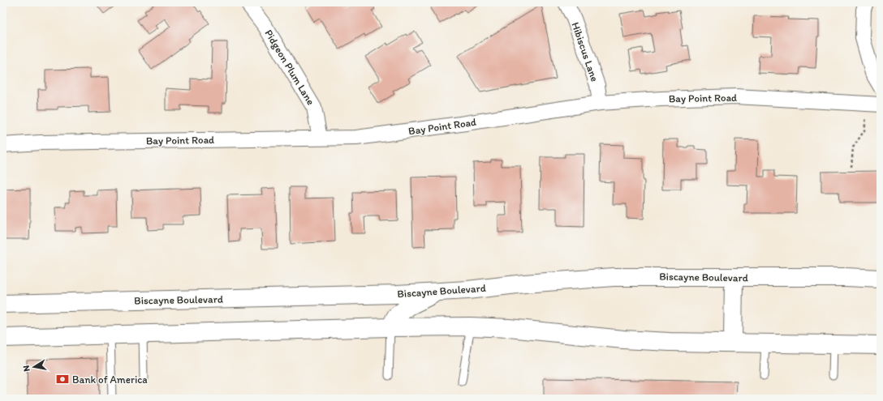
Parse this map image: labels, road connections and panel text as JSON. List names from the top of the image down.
{
  "streets": {
    "main road": ["Biscayne Boulevard"],
    "street": ["Hibiscus Lane", "Pidgeon Plum Lane", "Bay Point Road"]
  },
  "crossings": [
    ["Hibiscus Lane", "Bay Point Road"],
    ["Pidgeon Plum Lane", "Bay Point Road"]
  ],
  "places": {
    "bank": ["Bank of America"]
  },
  "north": "left"
}
